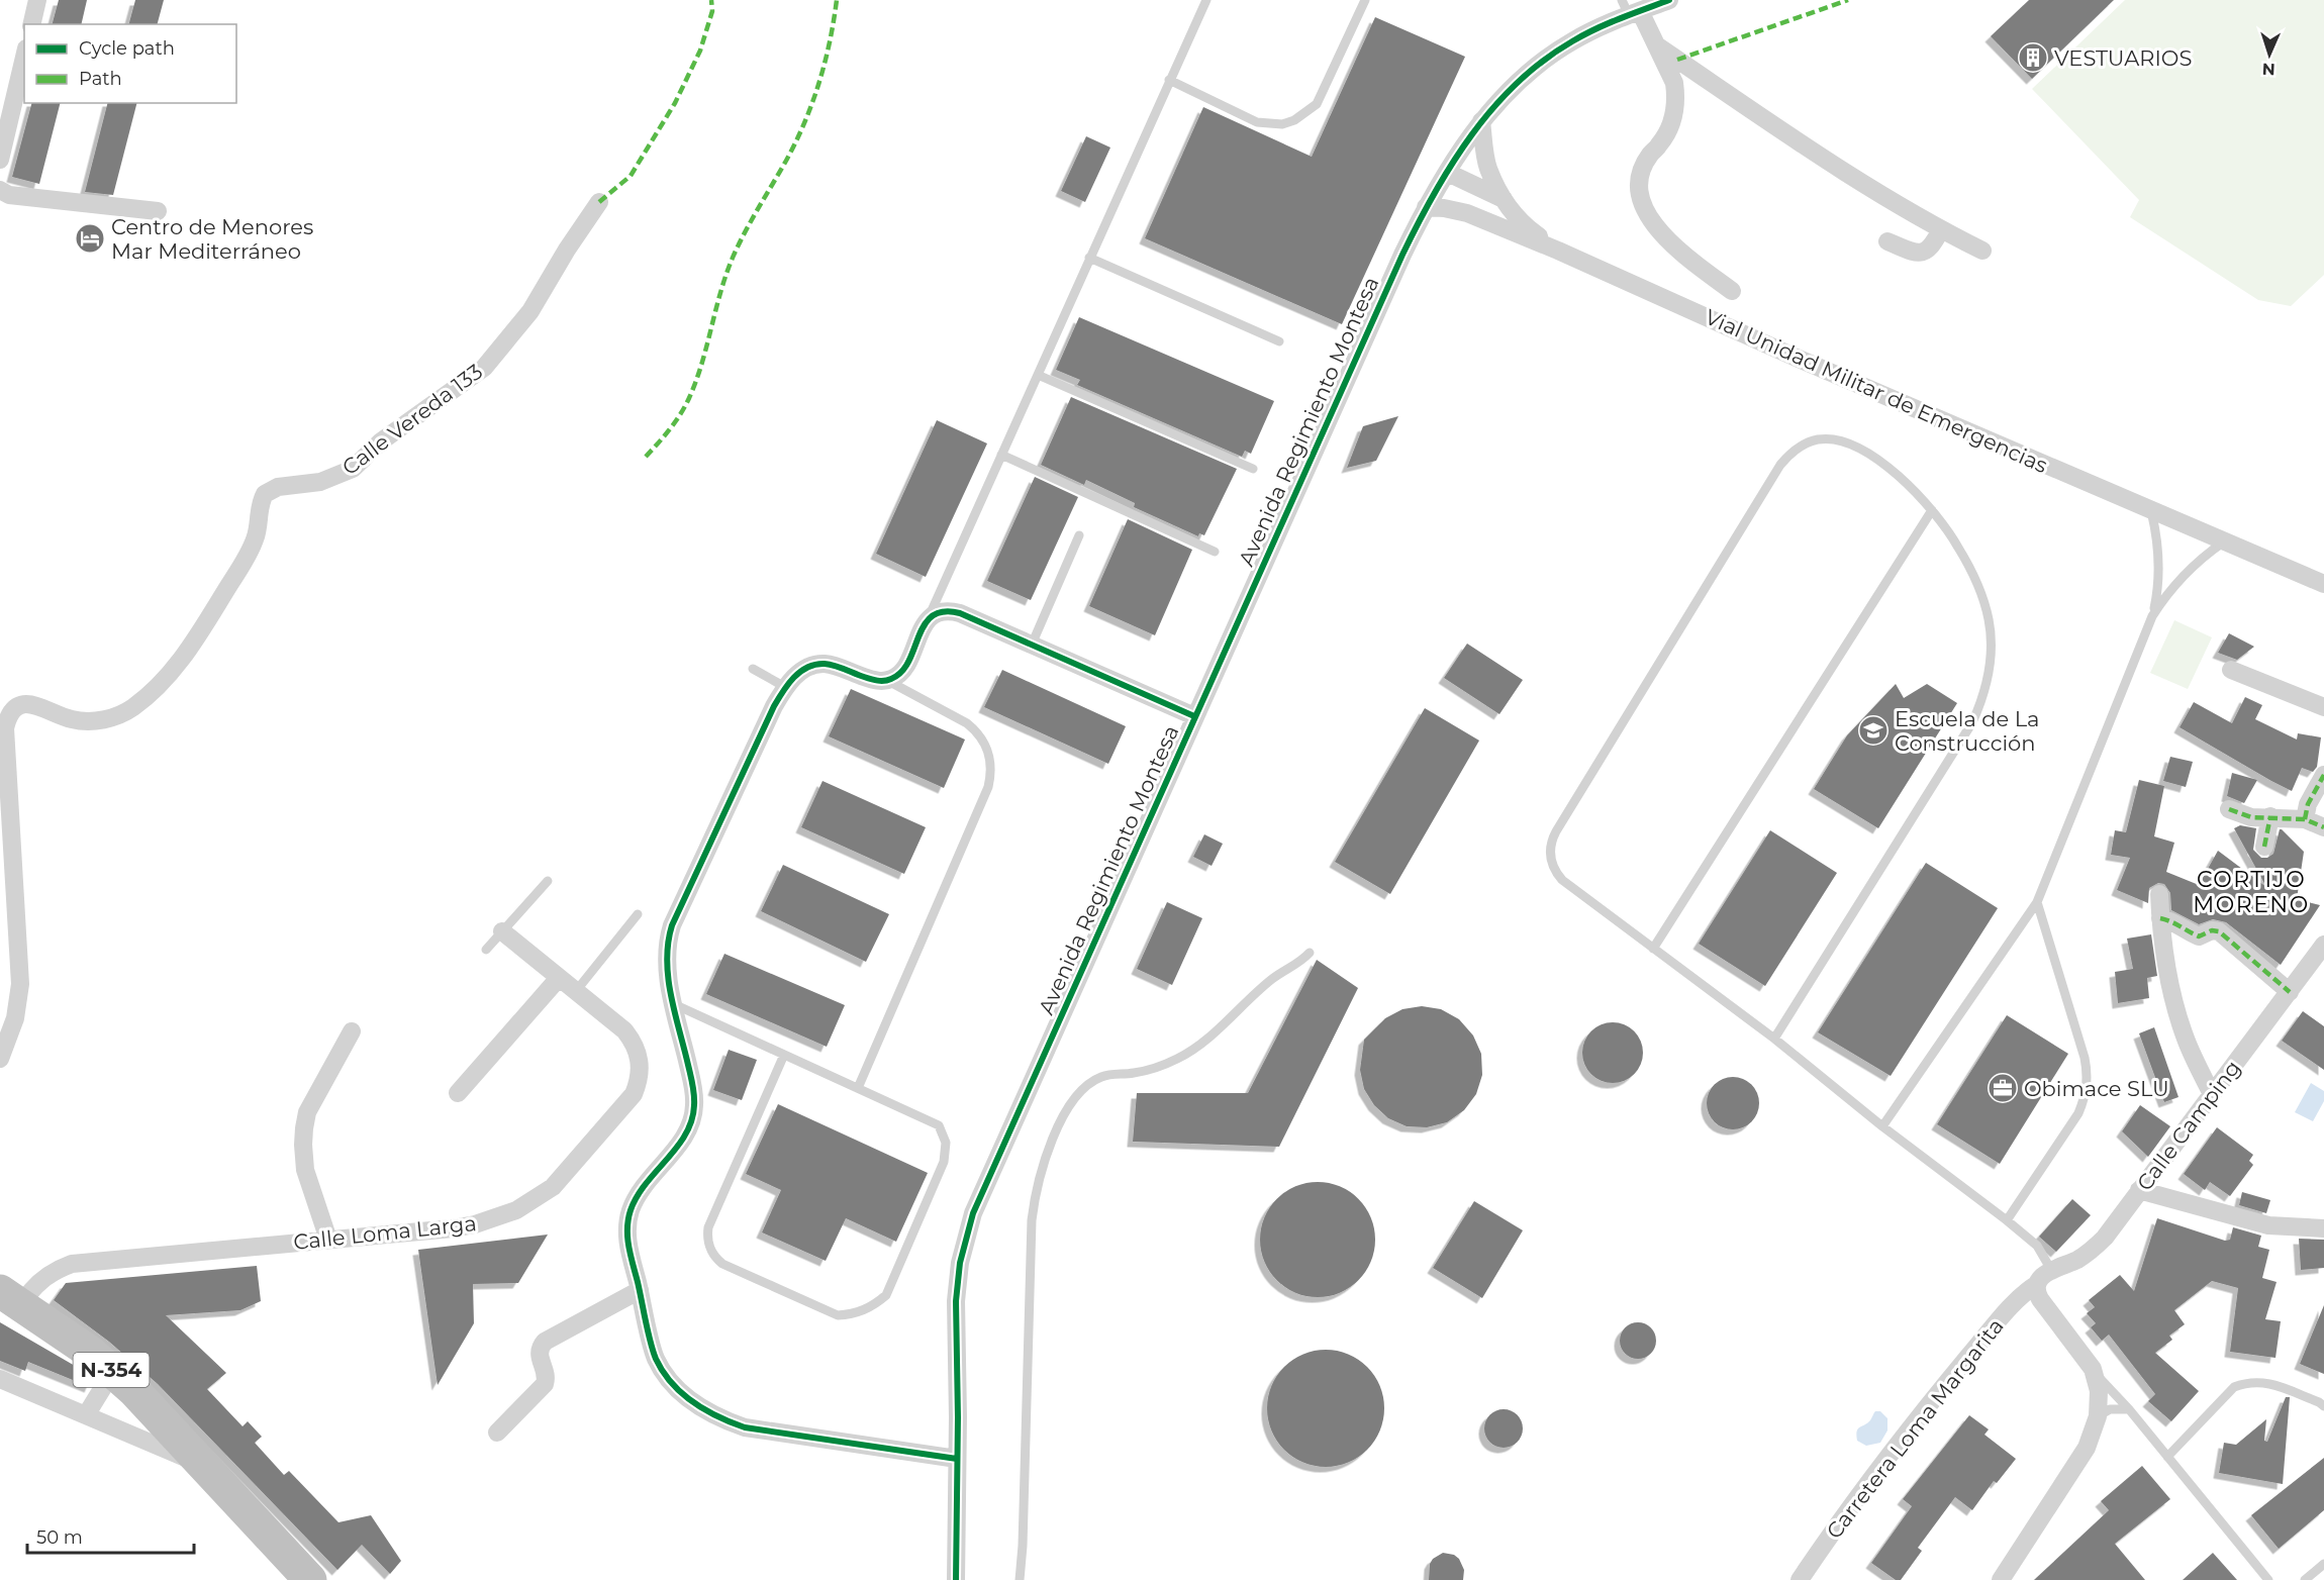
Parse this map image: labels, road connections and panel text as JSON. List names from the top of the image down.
{
  "streets": {
    "highway": ["N-354"],
    "street": [
      "Vial Unidad Militar de Emergencias",
      "Calle Vereda 133",
      "Avenida Regimiento Montesa",
      "Calle Camping",
      "Calle Loma Larga",
      "Carretera Loma Margarita"
    ]
  },
  "crossings": [
    ["Vial Unidad Militar de Emergencias", "Avenida Regimiento Montesa"],
    ["Calle Camping", "Carretera Loma Margarita"],
    ["Calle Loma Larga", "N-354"]
  ],
  "districts": ["CORTIJO MORENO"],
  "places": {
    "building": ["VESTUARIOS"],
    "hotel": ["Centro de Menores Mar Mediterráneo"],
    "school or university": ["Escuela de La Construcción"],
    "office": ["Obimace SLU"]
  },
  "legend": ["Cycle path", "Path"],
  "scale_bar": "50 m",
  "north": "bottom"
}
